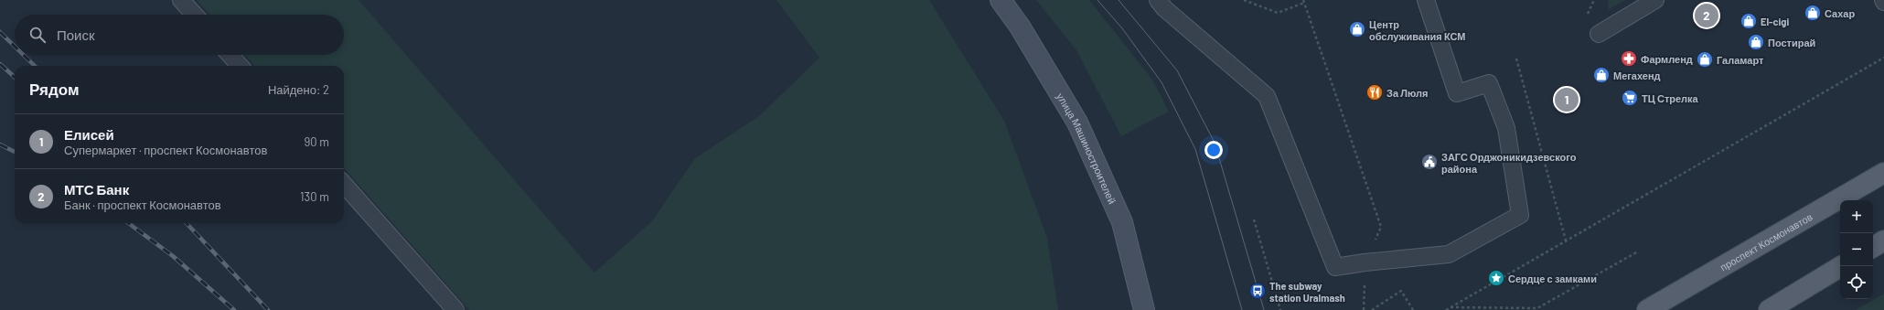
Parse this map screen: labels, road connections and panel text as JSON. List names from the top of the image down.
{
  "streets": {
    "main road": ["улица Машиностроителей", "проспект Космонавтов"]
  },
  "places": {
    "shop": [
      "Сахар",
      "El-cigi",
      "Центр обслуживания КСМ",
      "Постирай",
      "Галамарт",
      "Мегахенд"
    ],
    "pharmacy": ["Фармленд"],
    "restaurant": ["За Люля"],
    "supermarket": ["ТЦ Стрелка"],
    "public building": ["ЗАГС Орджоникидзевского района"],
    "place": ["Сердце с замками"],
    "bus stop": ["The subway station Uralmash"]
  },
  "page": {
    "pins": ["2", "1"],
    "search": "Поиск",
    "heading": ["Рядом", "Найдено: 2"],
    "list": [
      {
        "mark": "1",
        "name": "Елисей",
        "note": "Супермаркет · проспект Космонавтов",
        "value": "90 m"
      },
      {
        "mark": "2",
        "name": "МТС Банк",
        "note": "Банк · проспект Космонавтов",
        "value": "130 m"
      }
    ],
    "map_buttons": ["+", "−"]
  }
}
